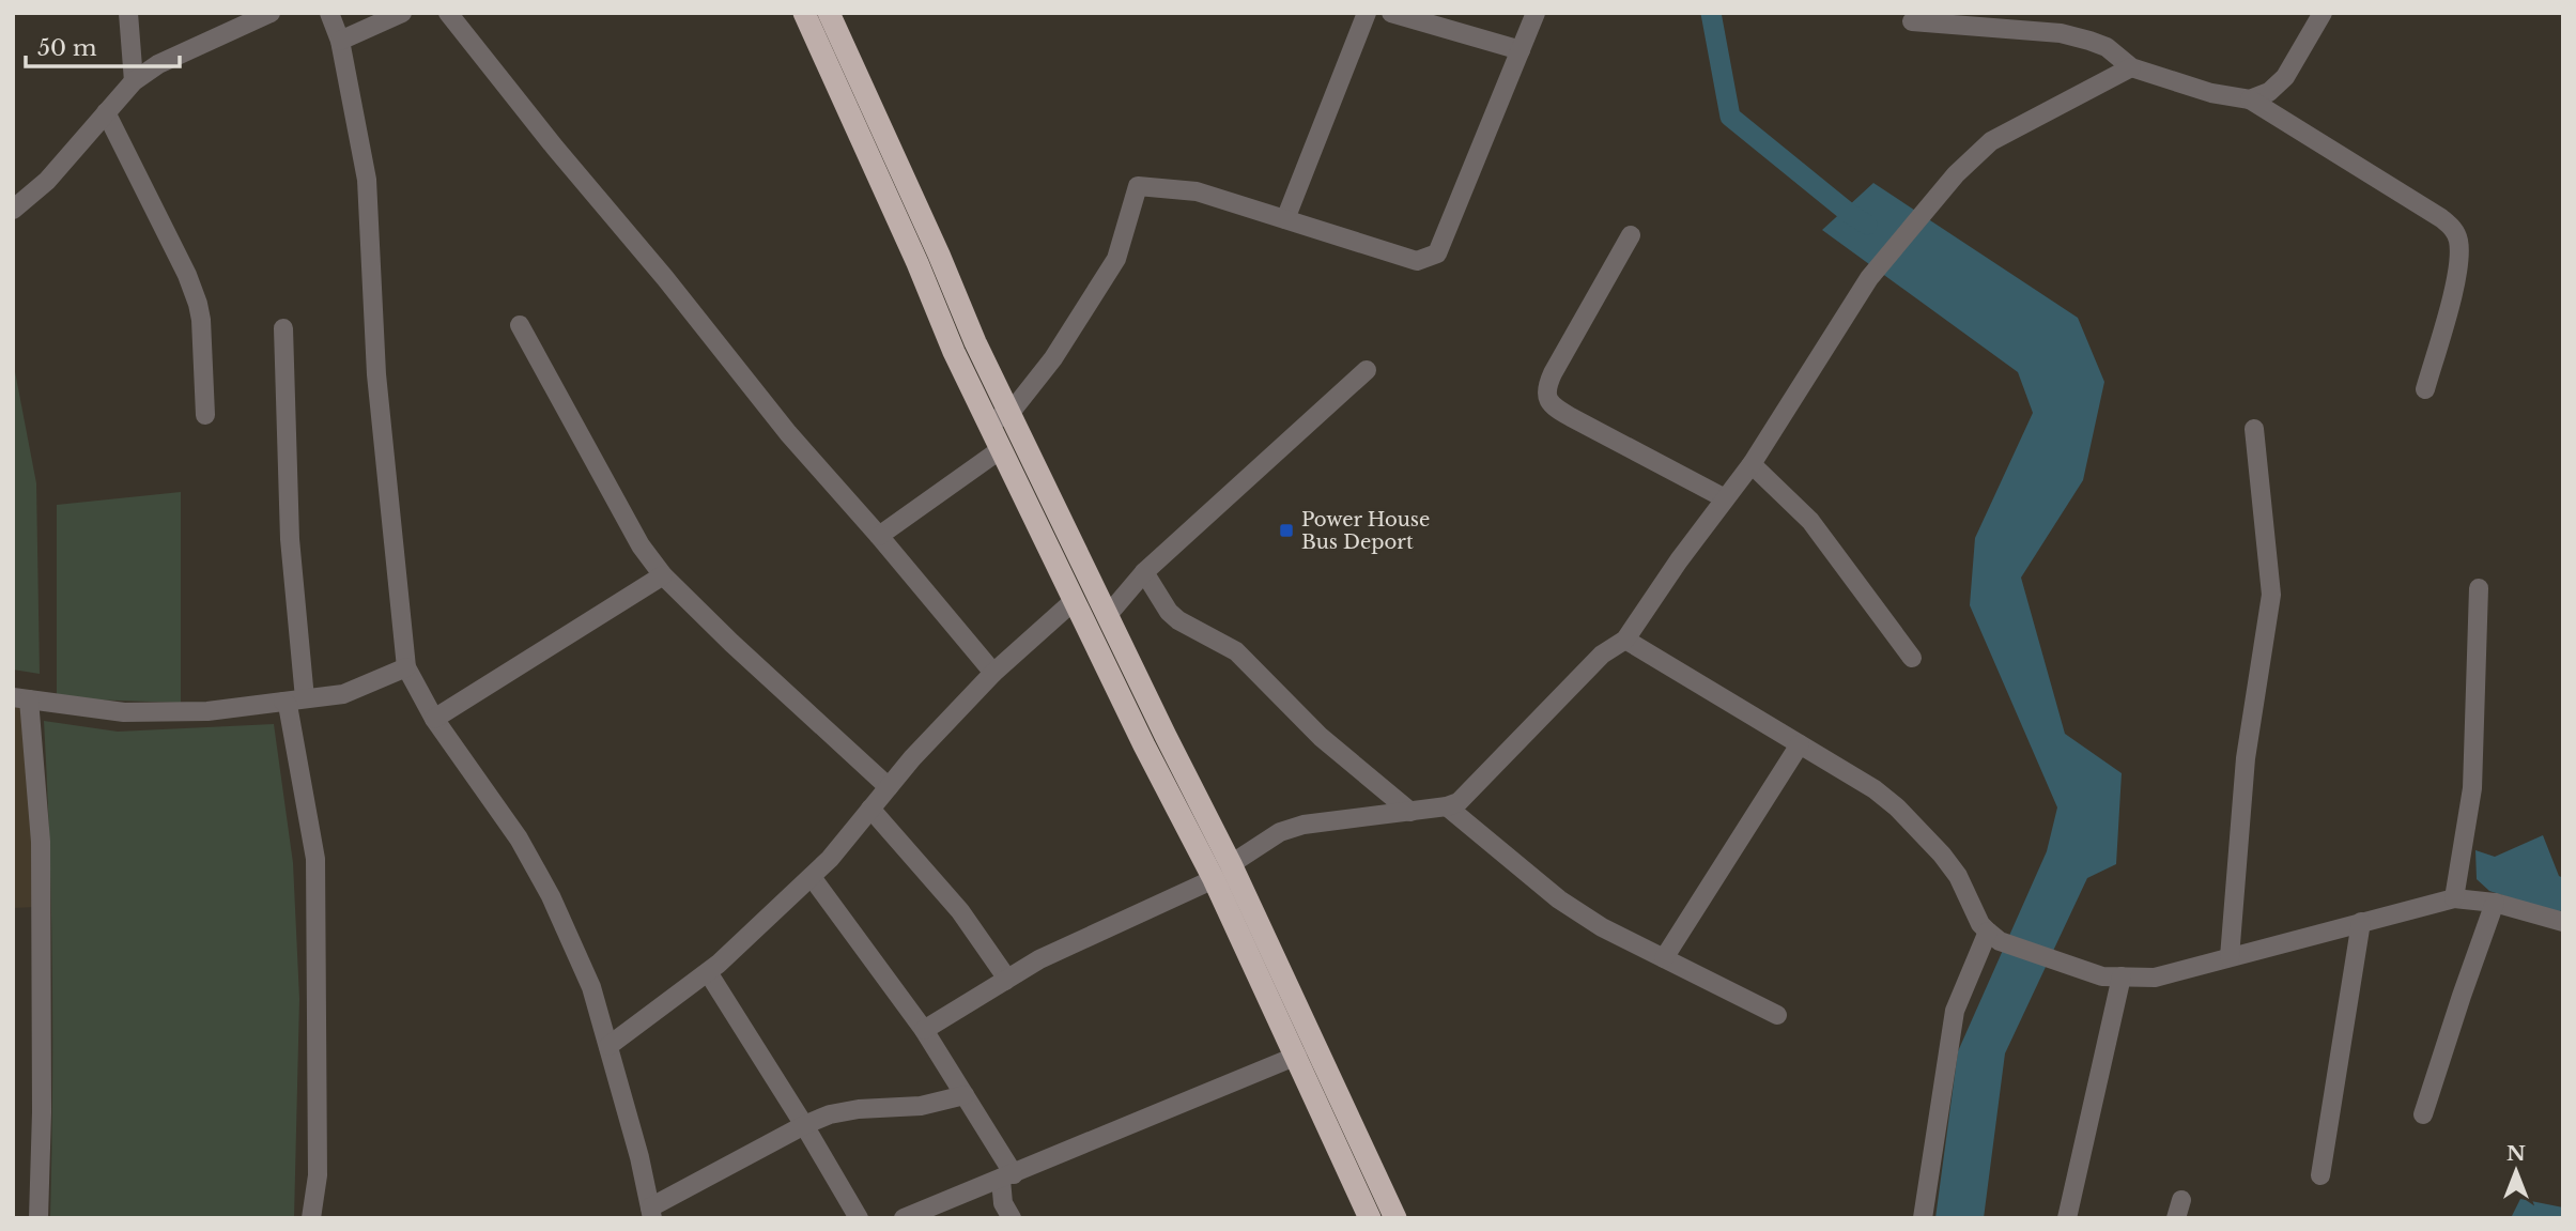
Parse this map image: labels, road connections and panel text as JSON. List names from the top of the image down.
{
  "places": {
    "transit": ["Power House Bus Deport"]
  },
  "scale_bar": "50 m",
  "north": "top"
}
